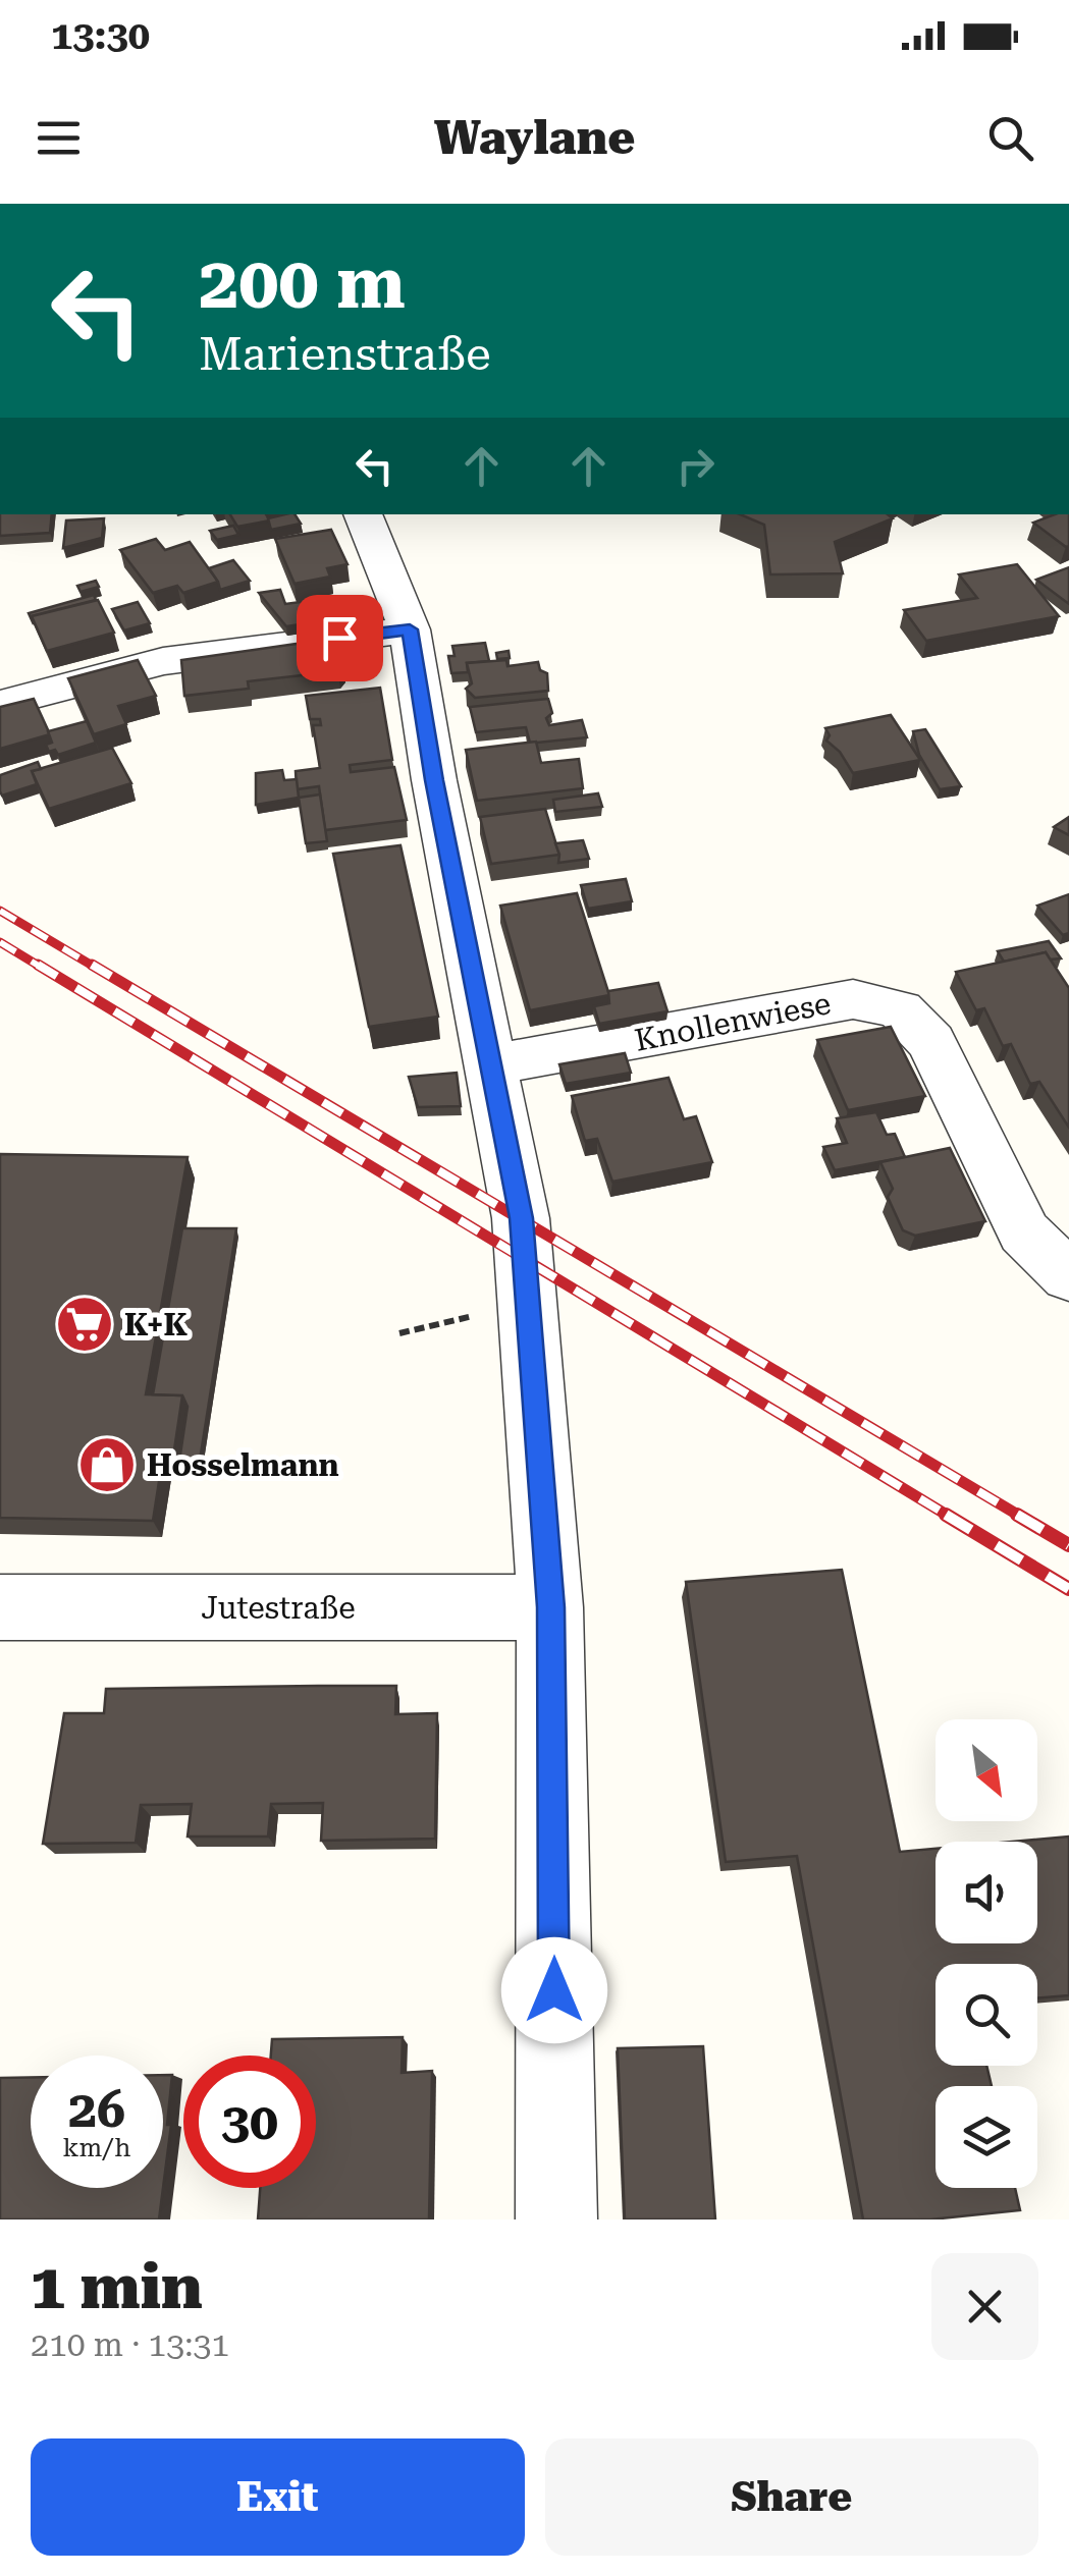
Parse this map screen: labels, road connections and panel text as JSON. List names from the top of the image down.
{
  "streets": {
    "street": ["Knollenwiese", "Jutestraße"]
  },
  "places": {
    "supermarket": ["K+K"],
    "shop": ["Hosselmann"]
  },
  "north": "bottom right",
  "page": {
    "status": "13:30",
    "header": "Waylane",
    "turn": ["200 m", "Marienstraße"],
    "speed": "26 km/h",
    "limit": "30",
    "heading": ["1 min", "210 m · 13:31"],
    "buttons": ["Exit", "Share"]
  }
}
